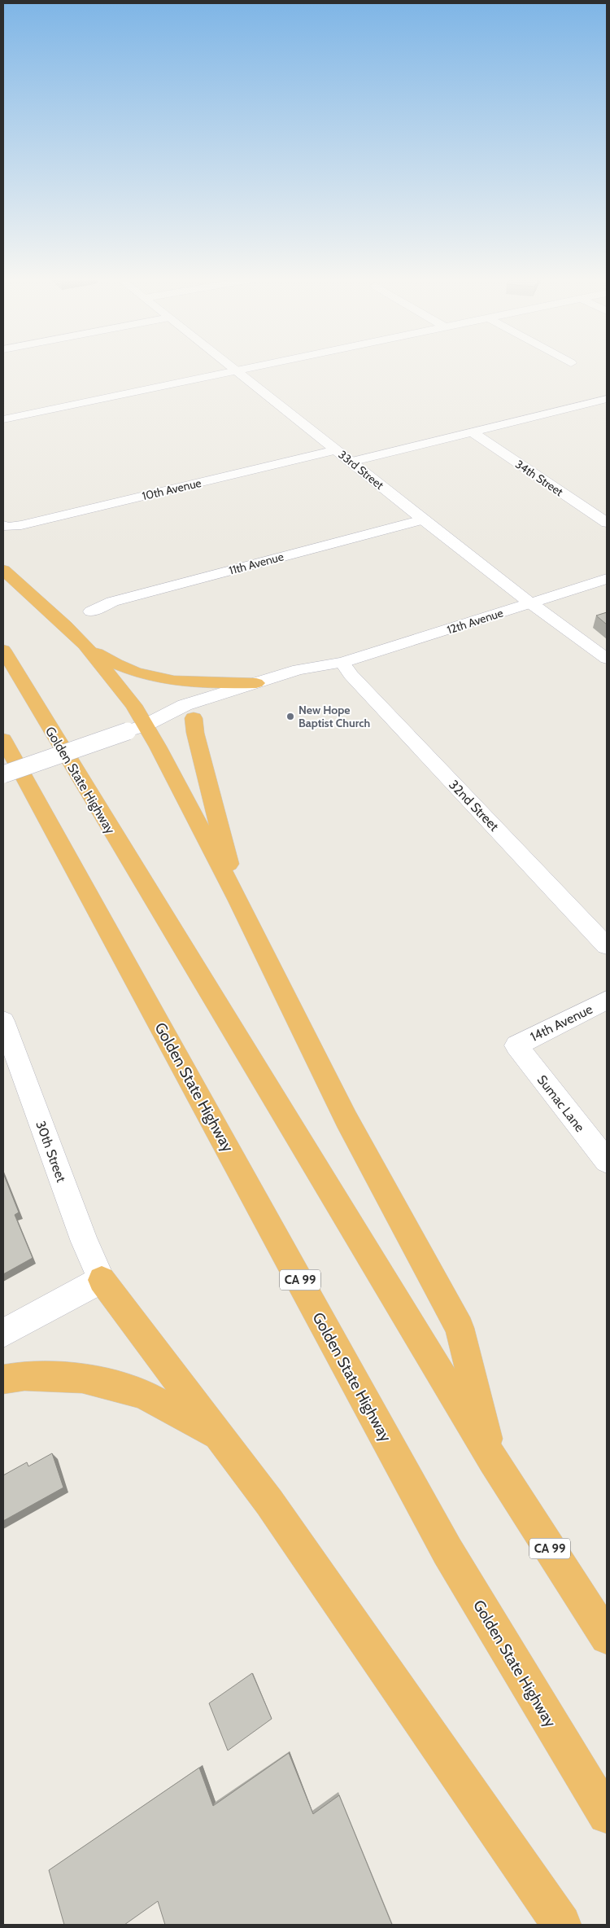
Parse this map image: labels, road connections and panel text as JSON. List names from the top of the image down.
{
  "streets": {
    "highway": ["Golden State Highway", "CA 99"],
    "street": [
      "33rd Street",
      "34th Street",
      "10th Avenue",
      "11th Avenue",
      "12th Avenue",
      "32nd Street",
      "14th Avenue",
      "Sumac Lane",
      "30th Street"
    ]
  },
  "crossings": [
    ["33rd Street", "10th Avenue"],
    ["33rd Street", "11th Avenue"],
    ["33rd Street", "12th Avenue"],
    ["12th Avenue", "32nd Street"],
    ["14th Avenue", "Sumac Lane"]
  ],
  "places": ["New Hope Baptist Church"]
}
